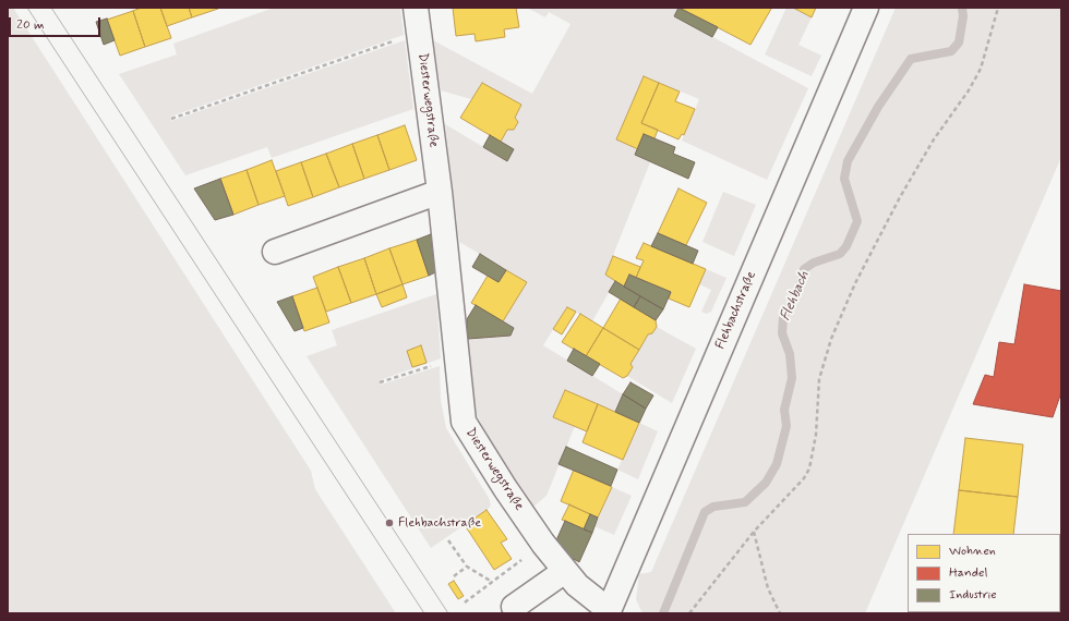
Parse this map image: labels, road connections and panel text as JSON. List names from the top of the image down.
{
  "streets": {
    "street": ["Diesterwegstraße", "Flehbachstraße"]
  },
  "crossings": [
    ["Diesterwegstraße", "Flehbachstraße"]
  ],
  "water": ["Flehbach"],
  "places": ["Flehbachstraße"],
  "legend": ["Wohnen", "Handel", "Industrie"],
  "scale_bar": "20 m"
}
